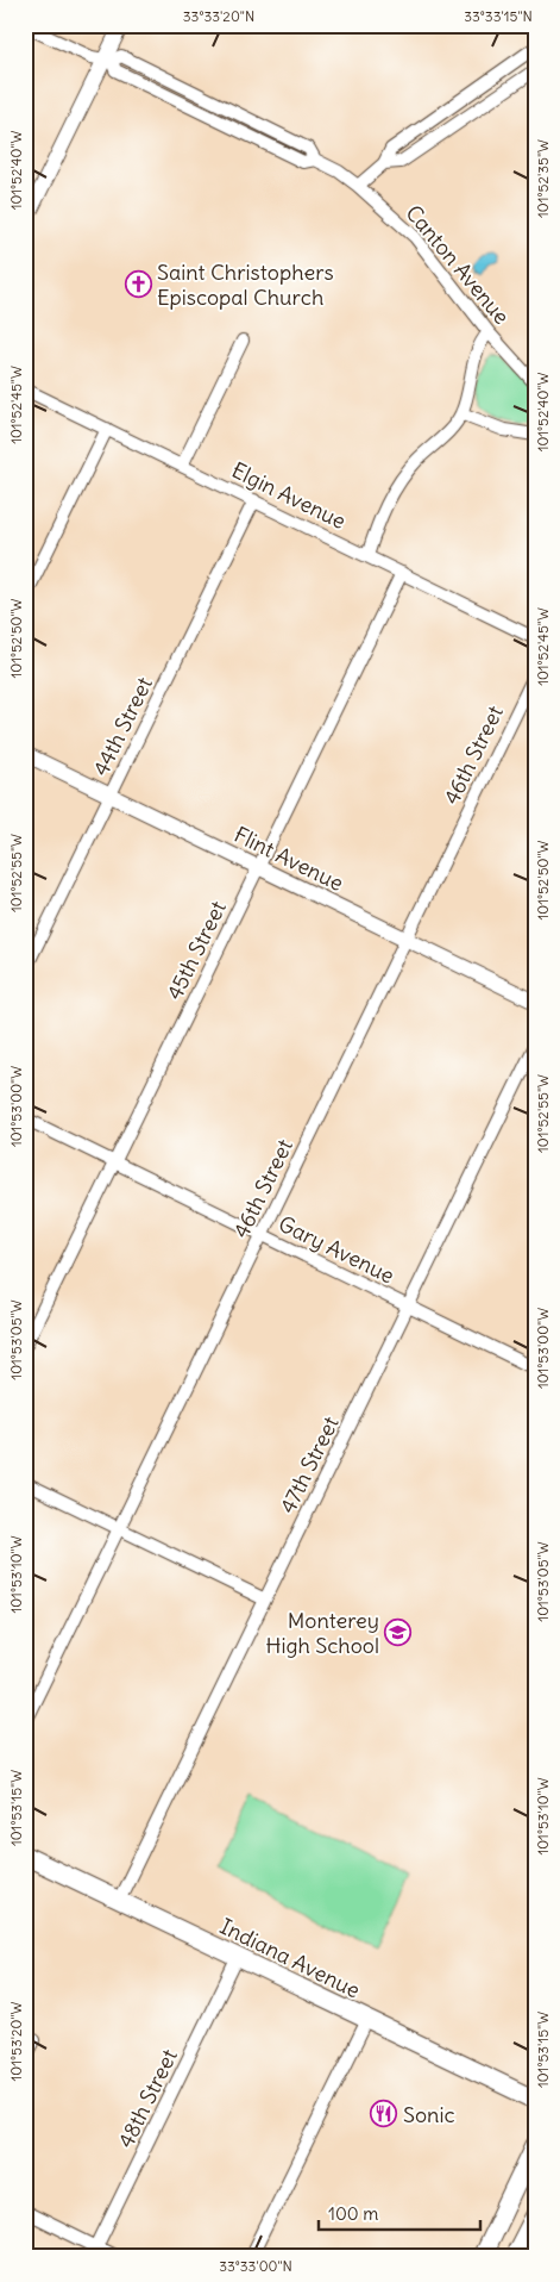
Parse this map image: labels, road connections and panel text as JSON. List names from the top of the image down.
{
  "streets": {
    "main road": ["Indiana Avenue"],
    "street": [
      "Canton Avenue",
      "Elgin Avenue",
      "44th Street",
      "46th Street",
      "Flint Avenue",
      "45th Street",
      "Gary Avenue",
      "47th Street",
      "48th Street"
    ]
  },
  "crossings": [
    ["Elgin Avenue", "44th Street"],
    ["Elgin Avenue", "45th Street"],
    ["44th Street", "Flint Avenue"],
    ["46th Street", "Flint Avenue"],
    ["46th Street", "Gary Avenue"],
    ["Flint Avenue", "45th Street"],
    ["45th Street", "Gary Avenue"],
    ["Gary Avenue", "47th Street"],
    ["47th Street", "Indiana Avenue"],
    ["Indiana Avenue", "48th Street"]
  ],
  "places": {
    "church": ["Saint Christophers Episcopal Church"],
    "school or university": ["Monterey High School"],
    "restaurant": ["Sonic"]
  },
  "scale_bar": "100 m",
  "coordinates": [
    "33°33'20\"N",
    "33°33'15\"N",
    "101°52'40\"W",
    "101°52'35\"W",
    "101°52'45\"W",
    "101°52'50\"W",
    "101°52'55\"W",
    "101°53'00\"W",
    "101°53'05\"W",
    "101°53'10\"W",
    "101°53'15\"W",
    "101°53'20\"W",
    "33°33'00\"N"
  ]
}
